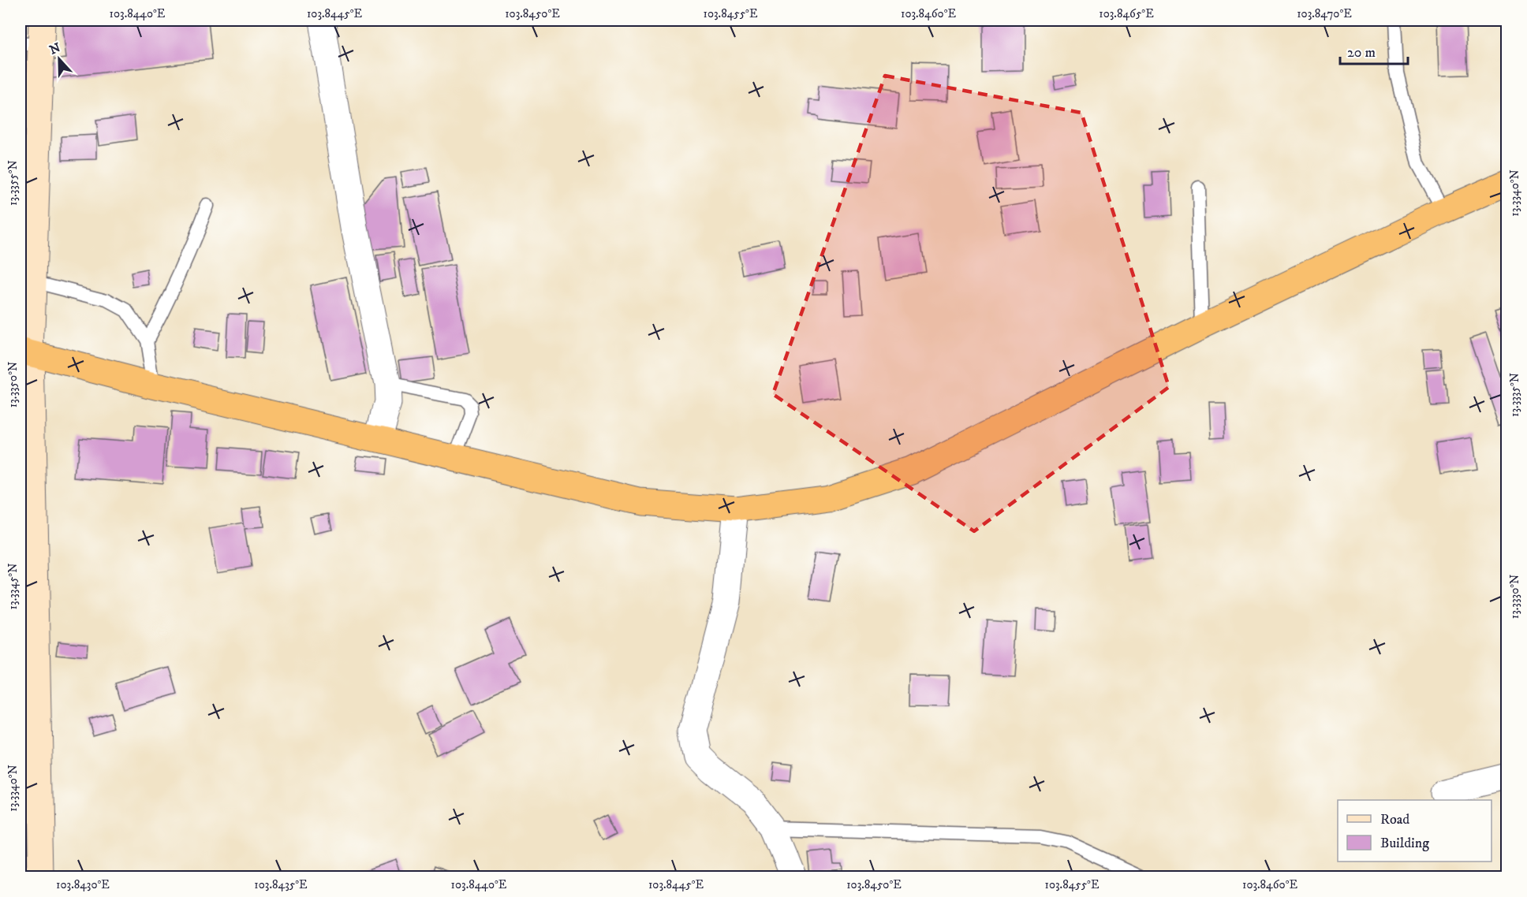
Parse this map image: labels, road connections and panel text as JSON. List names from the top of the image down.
{
  "legend": ["Road", "Building"],
  "scale_bar": "20 m",
  "north": "top",
  "coordinates": [
    "103.8440°E",
    "103.8445°E",
    "103.8450°E",
    "103.8455°E",
    "103.8460°E",
    "103.8465°E",
    "103.8470°E",
    "13.3355°N",
    "13.3340°N",
    "13.3350°N",
    "13.3335°N",
    "13.3345°N",
    "13.3330°N",
    "103.8430°E",
    "103.8435°E"
  ]
}
